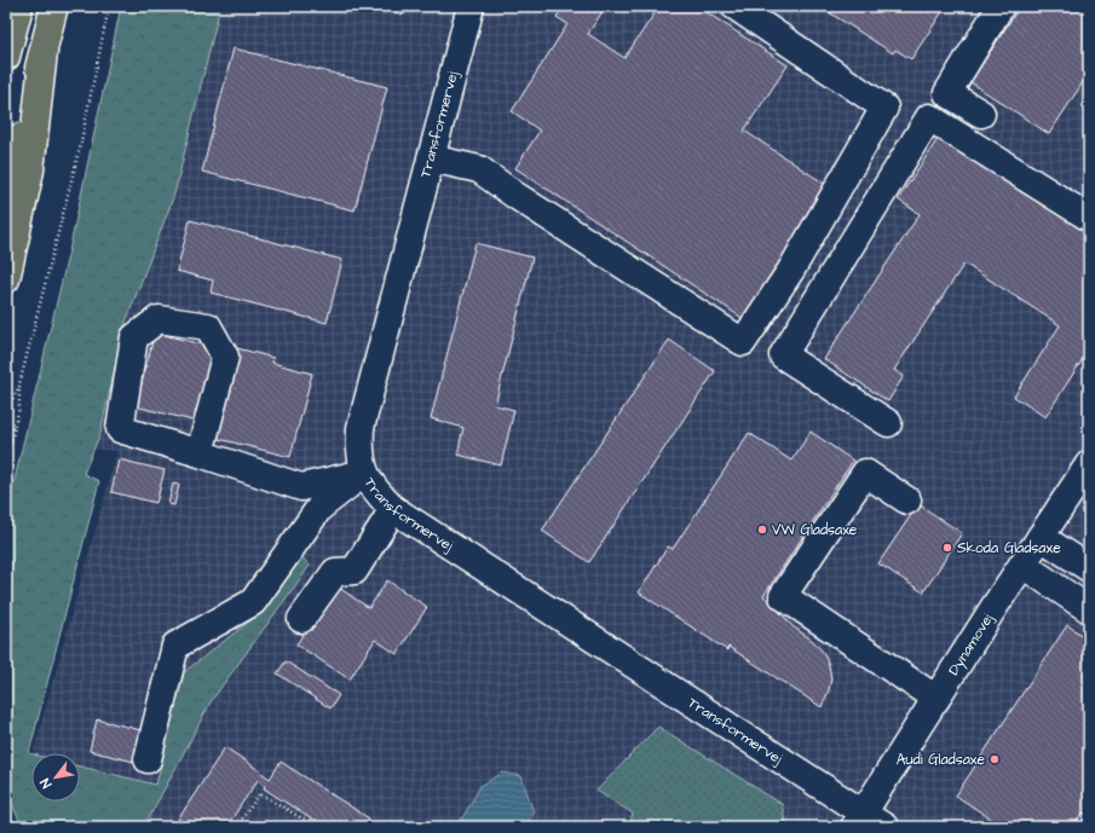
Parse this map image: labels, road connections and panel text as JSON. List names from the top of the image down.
{
  "streets": {
    "street": ["Transformervej", "Dynamovej"]
  },
  "crossings": [
    ["Transformervej", "Dynamovej"]
  ],
  "places": ["VW Gladsaxe", "Skoda Gladsaxe", "Audi Gladsaxe"],
  "north": "bottom left"
}
